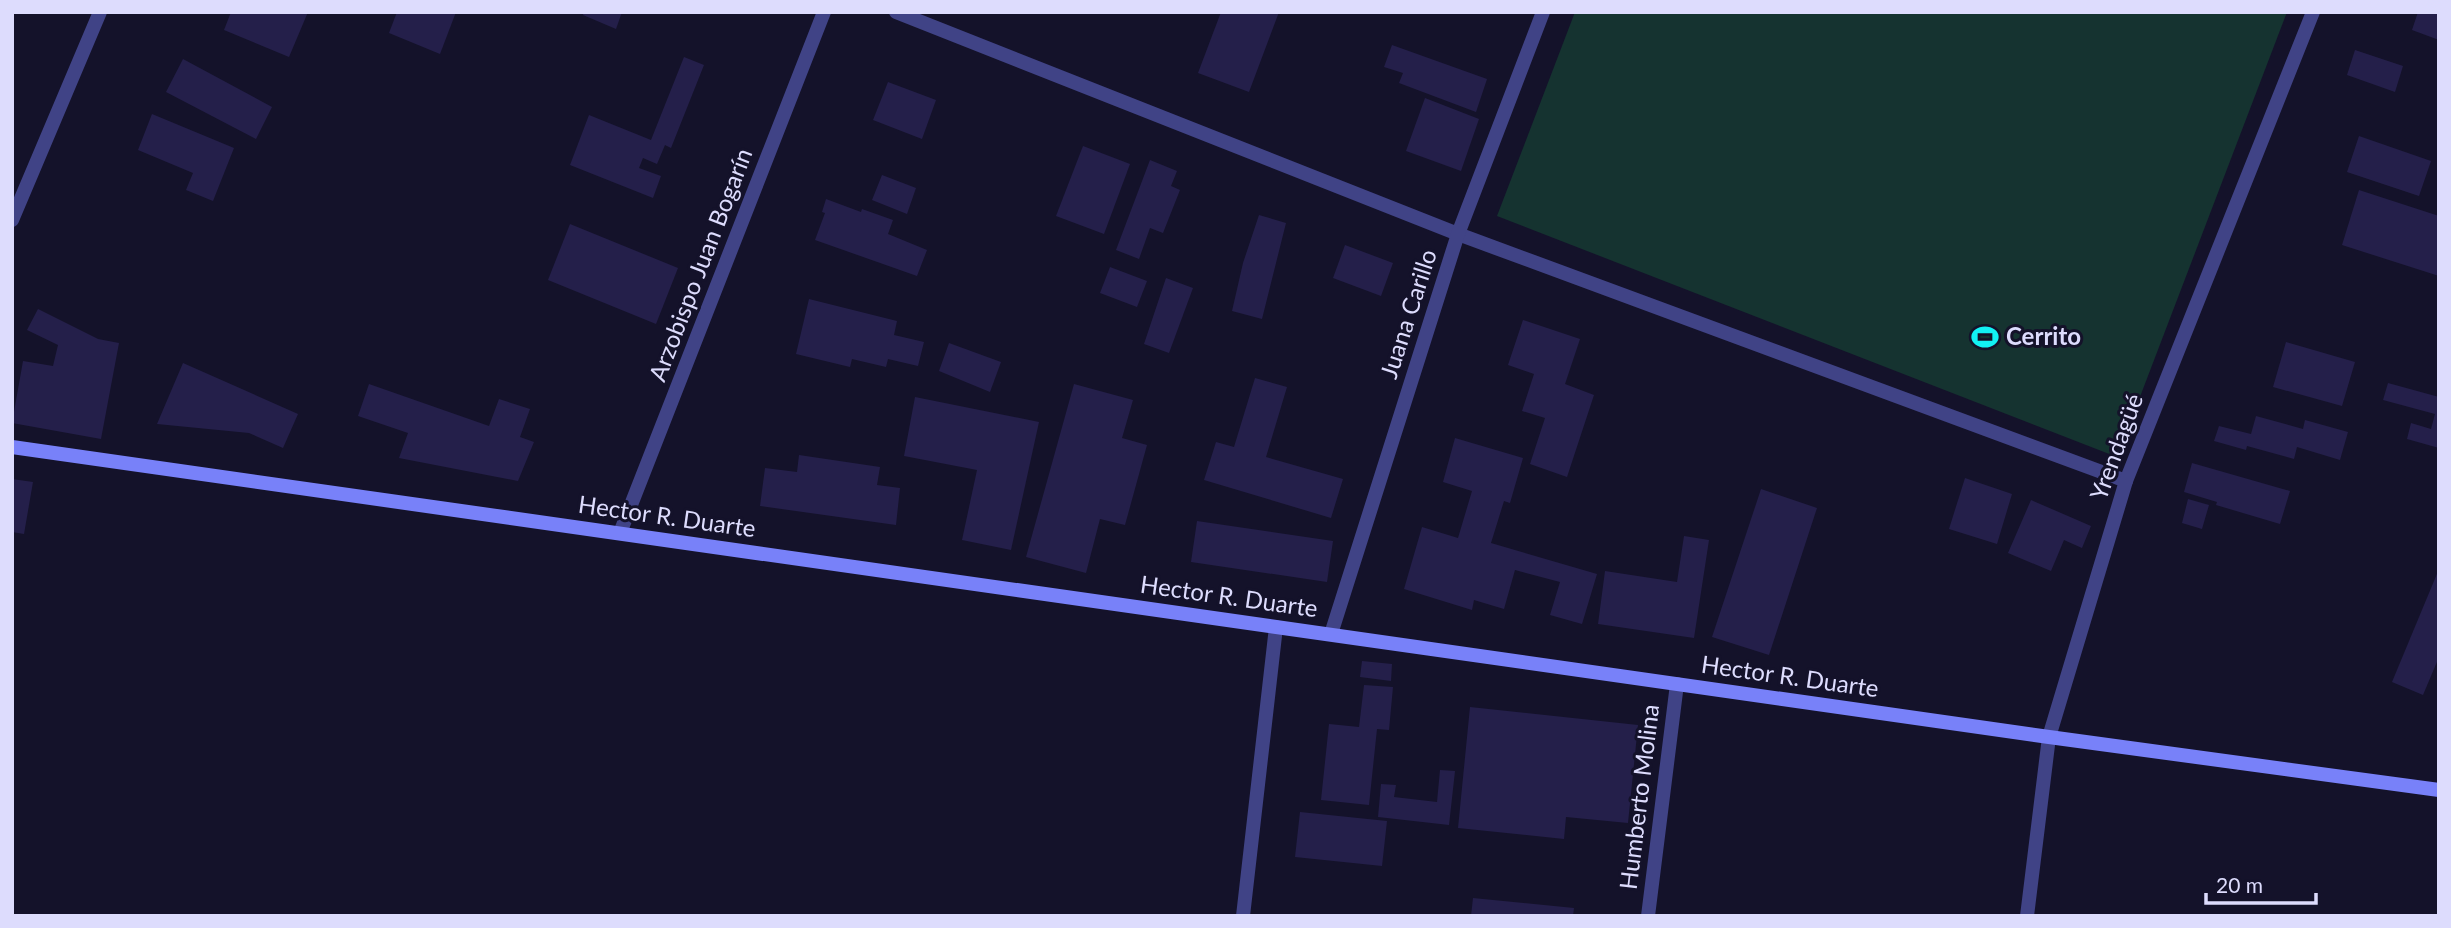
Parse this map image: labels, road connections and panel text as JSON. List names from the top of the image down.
{
  "streets": {
    "street": [
      "Arzobispo Juan Bogarín",
      "Juana Carillo",
      "Yrendagüé",
      "Hector R. Duarte",
      "Humberto Molina"
    ]
  },
  "crossings": [
    ["Arzobispo Juan Bogarín", "Hector R. Duarte"],
    ["Juana Carillo", "Hector R. Duarte"],
    ["Yrendagüé", "Hector R. Duarte"],
    ["Hector R. Duarte", "Humberto Molina"]
  ],
  "places": {
    "sports": ["Cerrito"]
  },
  "scale_bar": "20 m"
}
